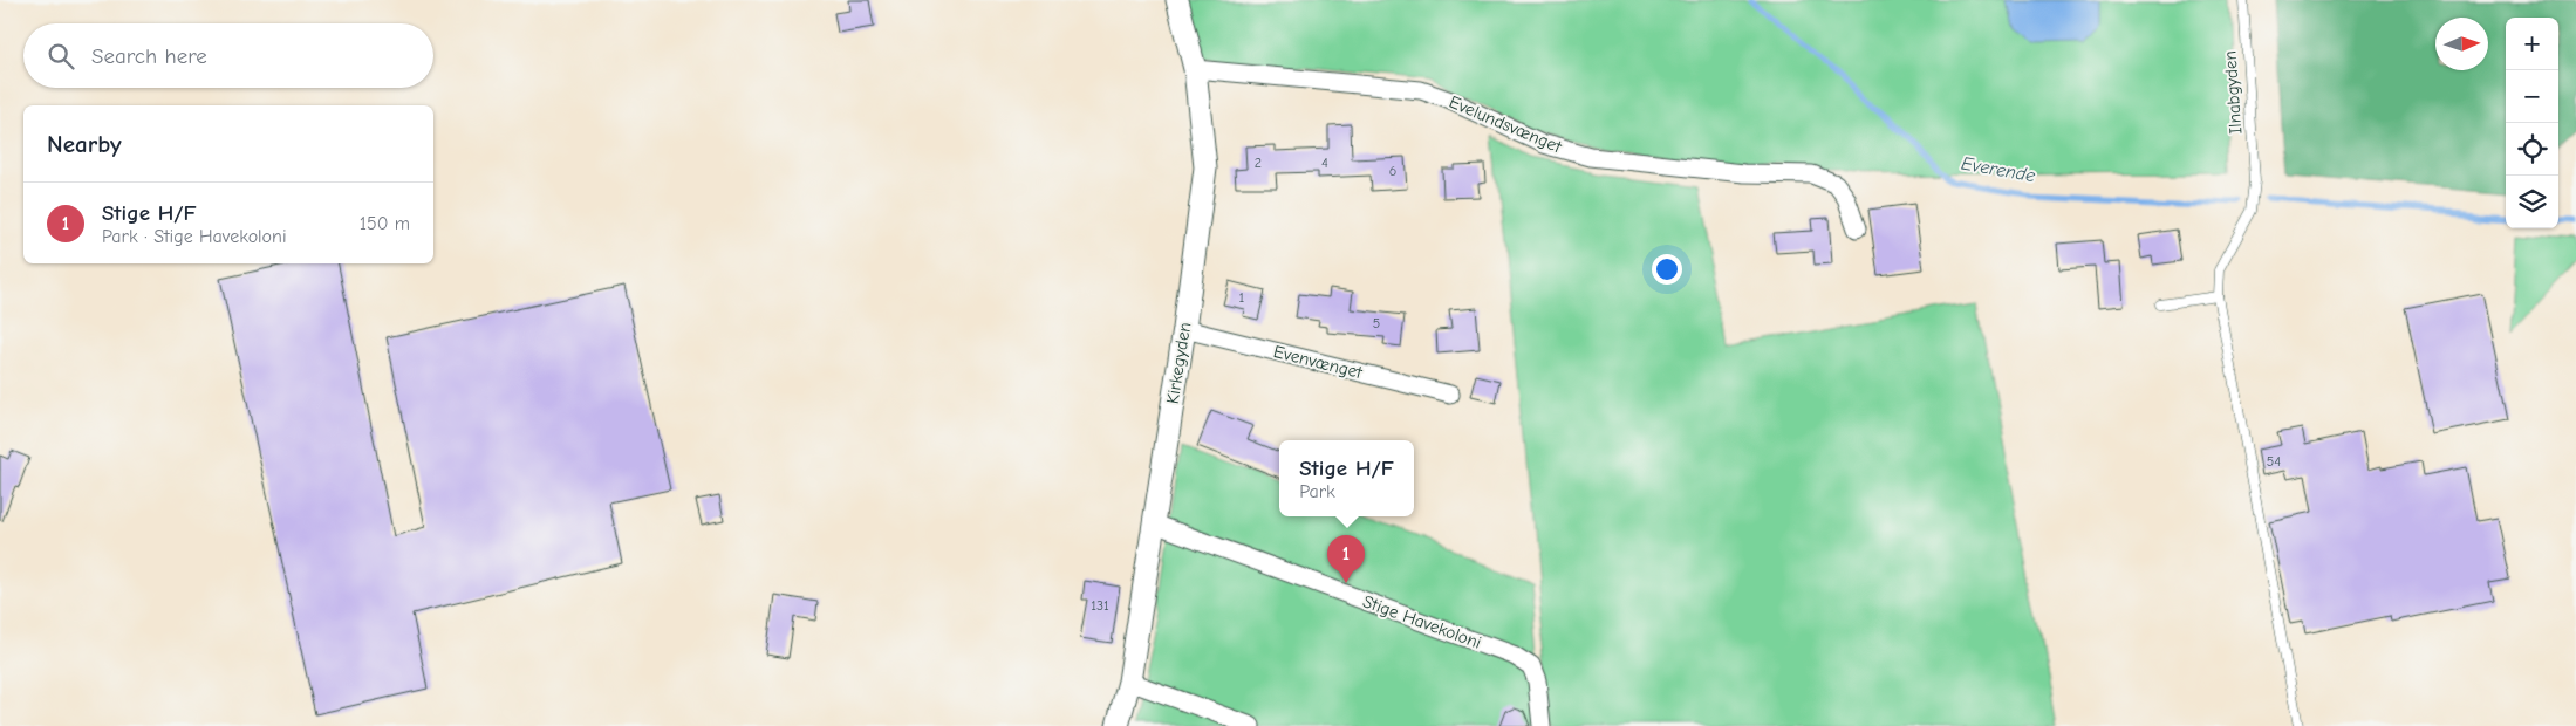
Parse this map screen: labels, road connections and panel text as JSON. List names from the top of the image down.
{
  "streets": {
    "street": [
      "Evelundsvænget",
      "Evenvænget",
      "Kirkegyden",
      "Stige Havekoloni"
    ],
    "lane": ["Ilnabgyden"]
  },
  "crossings": [
    ["Evelundsvænget", "Kirkegyden"],
    ["Evenvænget", "Kirkegyden"],
    ["Kirkegyden", "Stige Havekoloni"]
  ],
  "water": ["Everende"],
  "house_numbers": [
    "2",
    "4",
    "6",
    "1",
    "5",
    "54",
    "131"
  ],
  "north": "right",
  "page": {
    "map_buttons": ["+", "−"],
    "search": "Search here",
    "heading": "Nearby",
    "list": [
      {
        "mark": "1",
        "name": "Stige H/F",
        "note": "Park · Stige Havekoloni",
        "value": "150 m"
      }
    ],
    "popup": ["Stige H/F", "Park"],
    "pins": "1"
  }
}
